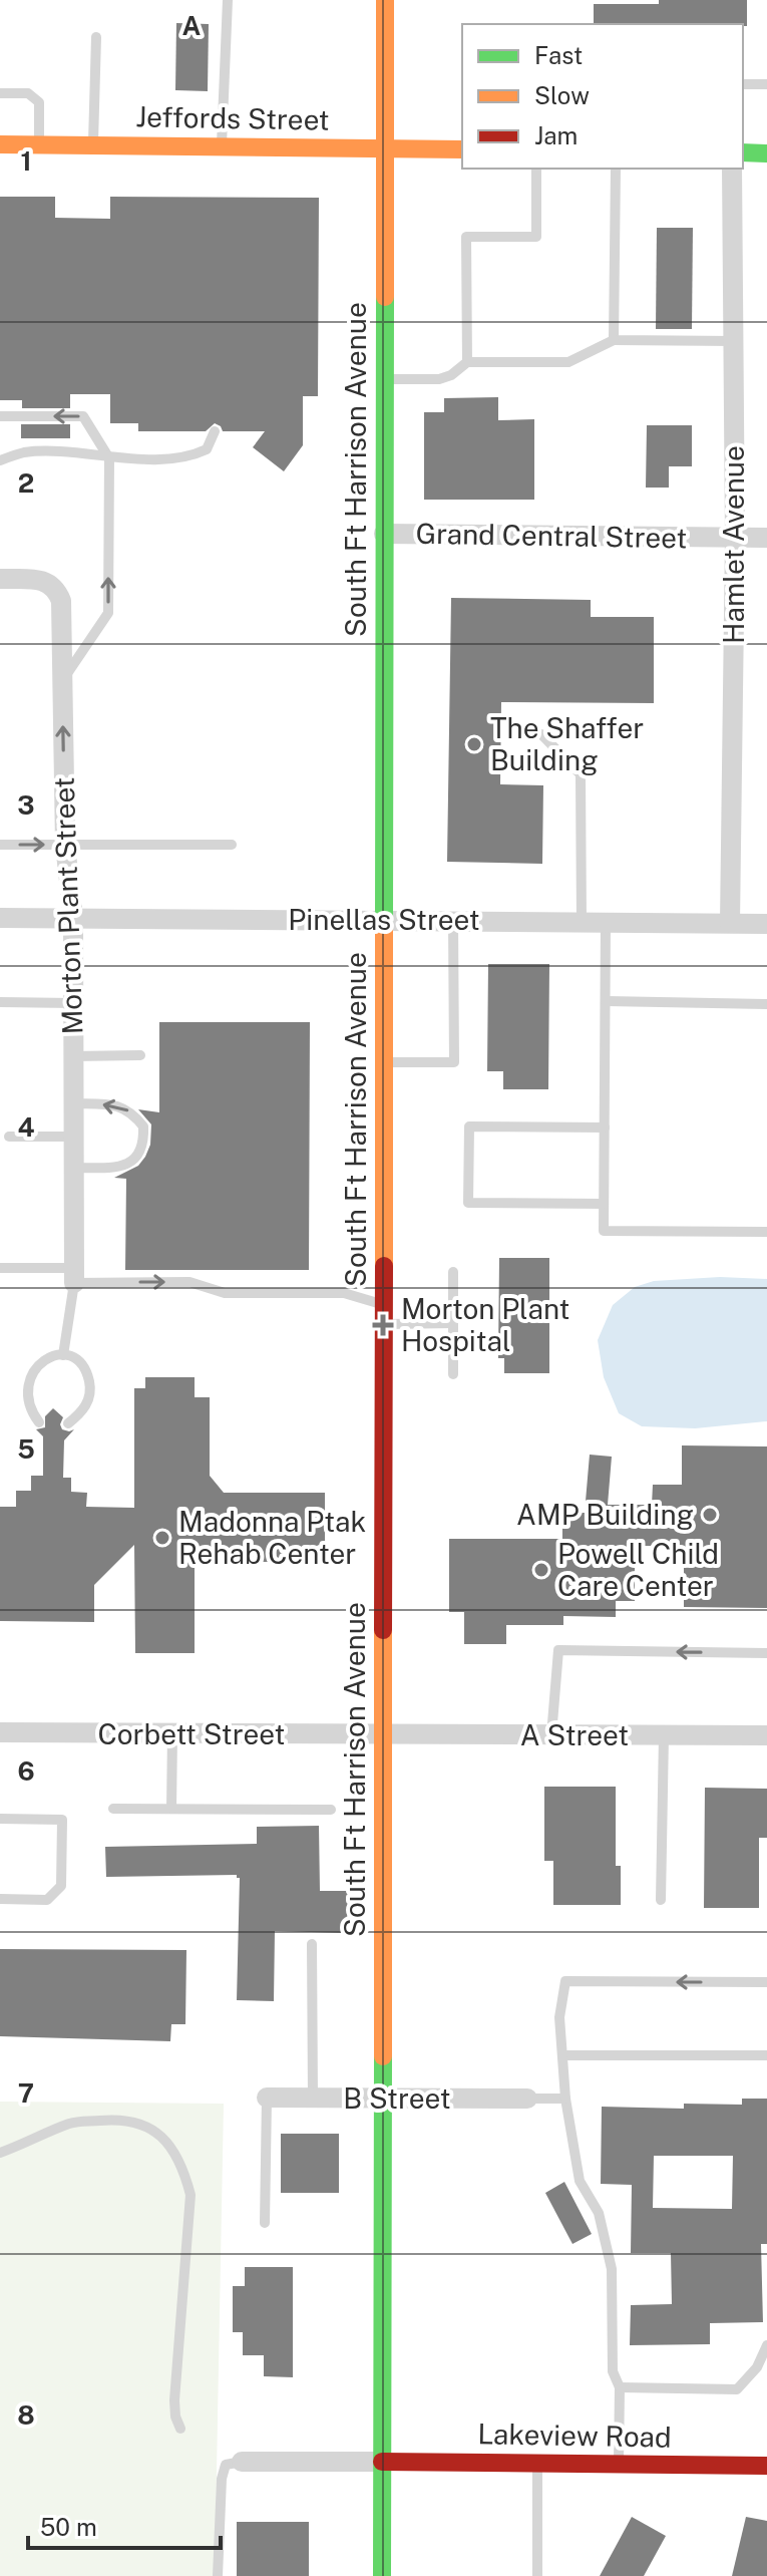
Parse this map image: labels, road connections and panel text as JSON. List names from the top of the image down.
{
  "streets": {
    "street": [
      "Jeffords Street",
      "South Ft Harrison Avenue",
      "Grand Central Street",
      "Hamlet Avenue",
      "Morton Plant Street",
      "Pinellas Street",
      "Corbett Street",
      "A Street",
      "B Street",
      "Lakeview Road"
    ]
  },
  "crossings": [
    ["Jeffords Street", "South Ft Harrison Avenue"],
    ["South Ft Harrison Avenue", "Grand Central Street"],
    ["South Ft Harrison Avenue", "Pinellas Street"],
    ["South Ft Harrison Avenue", "Corbett Street"],
    ["South Ft Harrison Avenue", "A Street"],
    ["South Ft Harrison Avenue", "B Street"],
    ["South Ft Harrison Avenue", "Lakeview Road"],
    ["Grand Central Street", "Hamlet Avenue"],
    ["Hamlet Avenue", "Pinellas Street"],
    ["Morton Plant Street", "Pinellas Street"],
    ["Corbett Street", "A Street"]
  ],
  "places": {
    "other": [
      "The Shaffer Building",
      "AMP Building",
      "Madonna Ptak Rehab Center",
      "Powell Child Care Center"
    ],
    "health": ["Morton Plant Hospital"]
  },
  "legend": ["Fast", "Slow", "Jam"],
  "scale_bar": "50 m",
  "grid": {
    "columns": ["A"],
    "rows": [
      "1",
      "2",
      "3",
      "4",
      "5",
      "6",
      "7",
      "8"
    ]
  }
}
